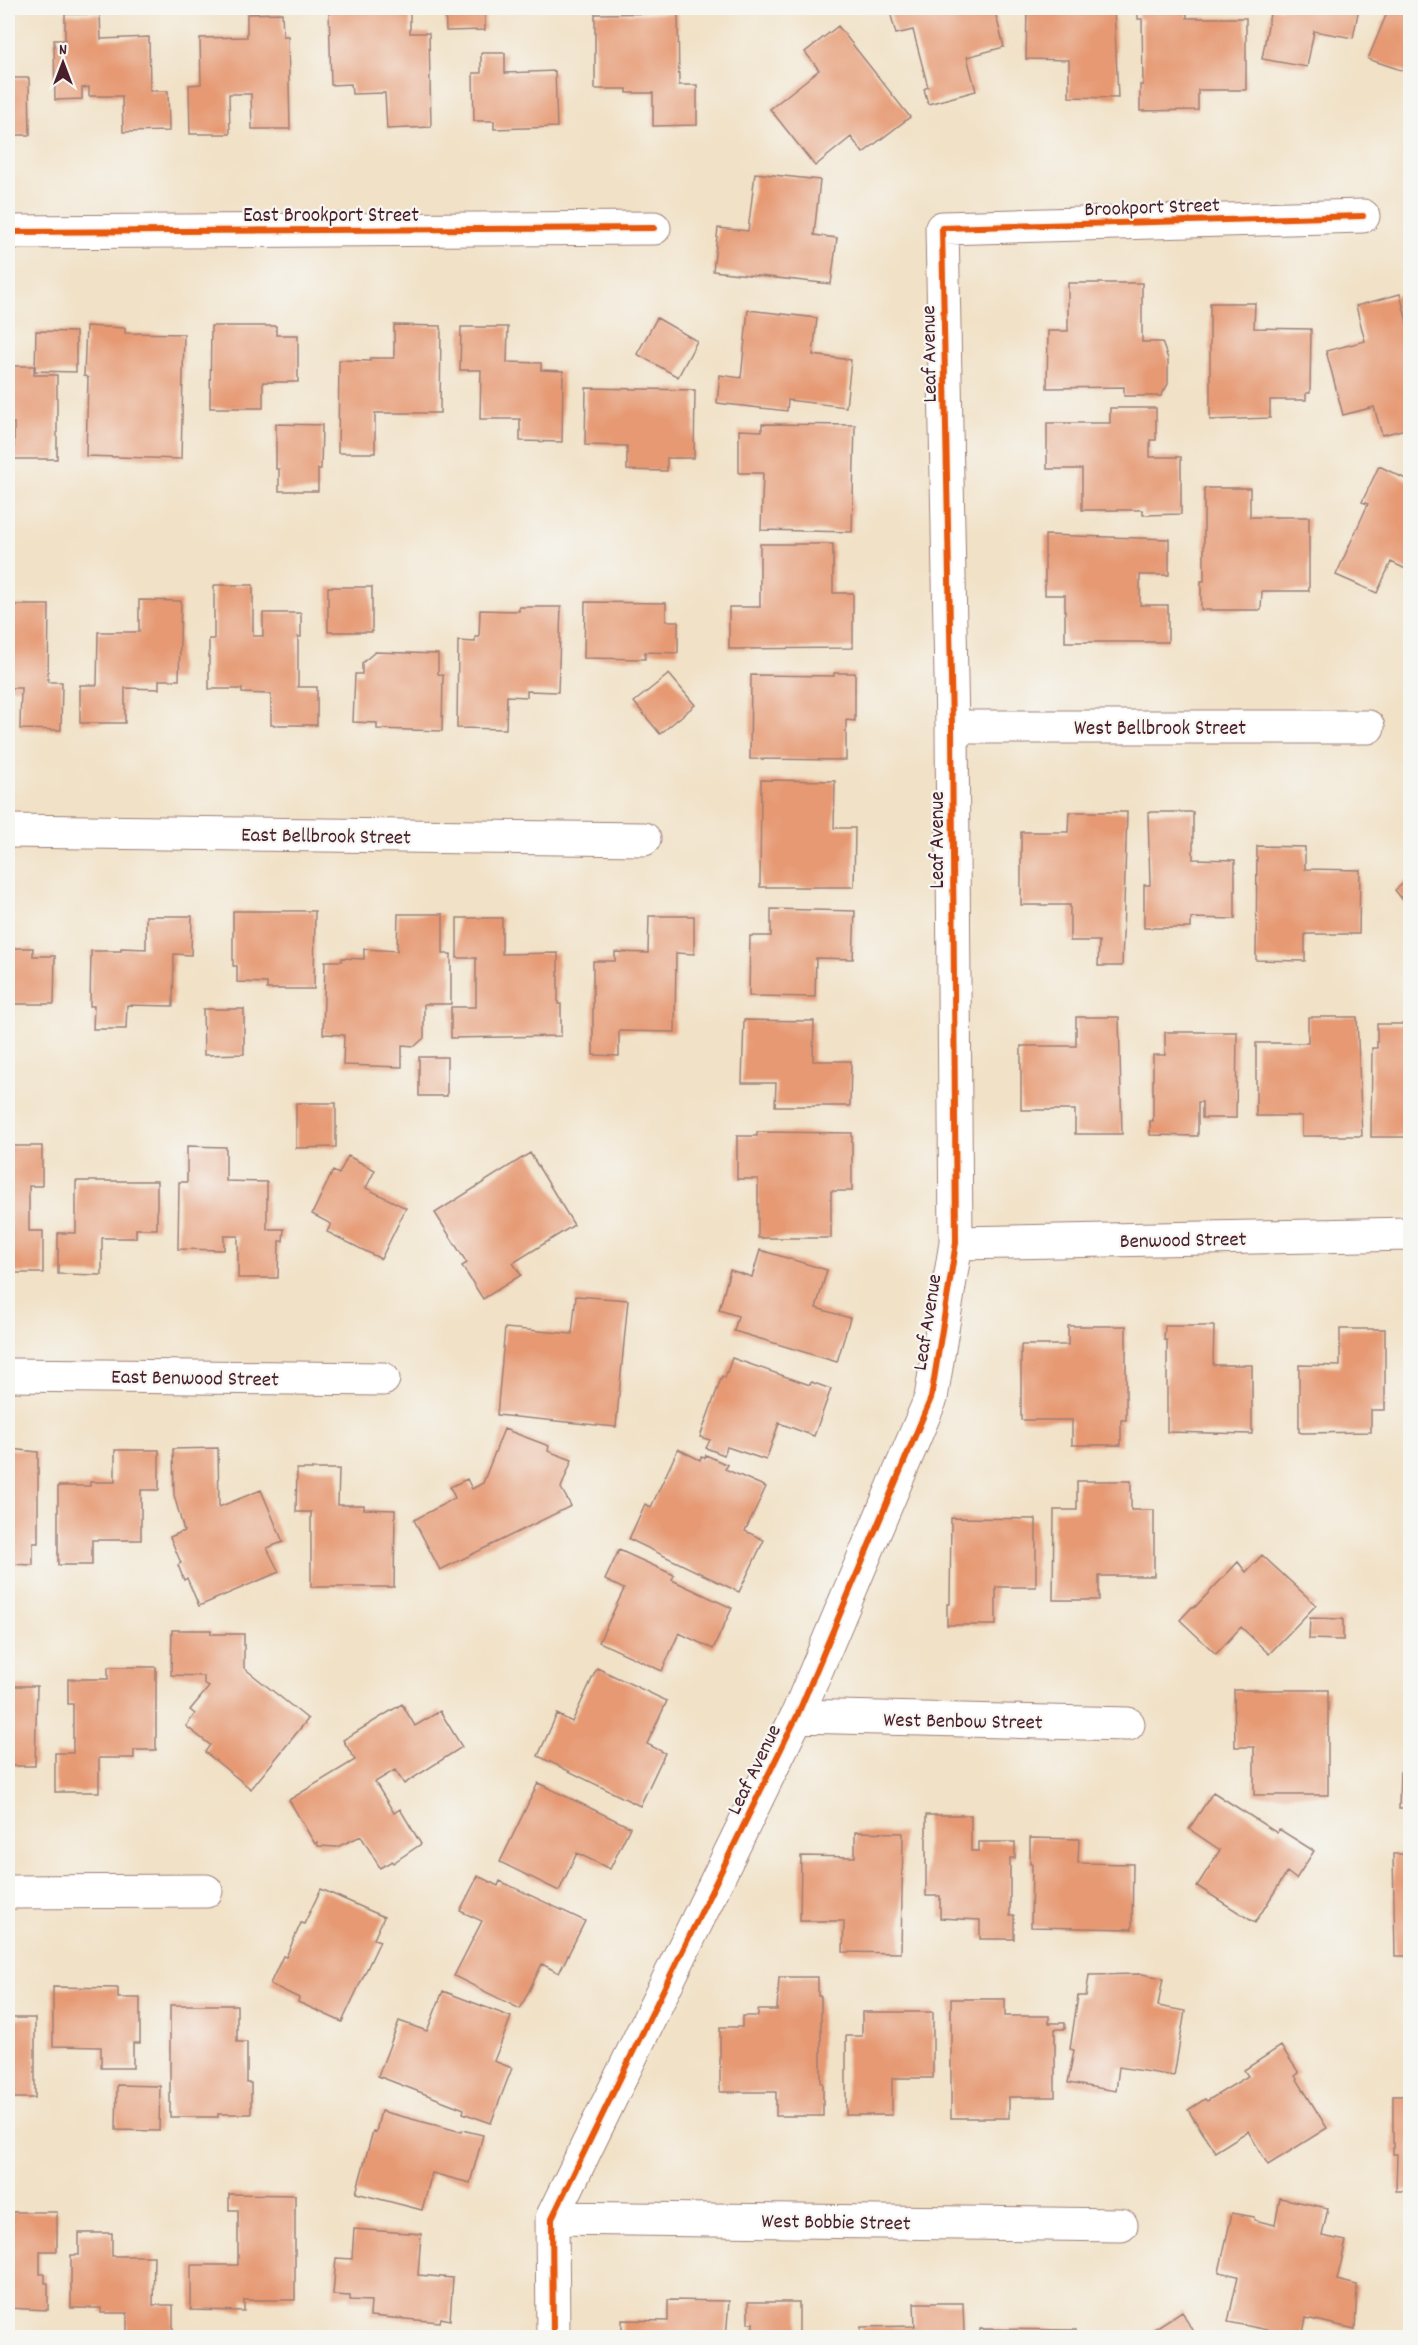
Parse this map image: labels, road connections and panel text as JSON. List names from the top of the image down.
{
  "streets": {
    "street": [
      "Brookport Street",
      "East Brookport Street",
      "Leaf Avenue",
      "West Bellbrook Street",
      "East Bellbrook Street",
      "Benwood Street",
      "East Benwood Street",
      "West Benbow Street",
      "West Bobbie Street"
    ]
  },
  "crossings": [
    ["Brookport Street", "Leaf Avenue"],
    ["Leaf Avenue", "West Bellbrook Street"],
    ["Leaf Avenue", "Benwood Street"],
    ["Leaf Avenue", "West Benbow Street"],
    ["Leaf Avenue", "West Bobbie Street"]
  ],
  "north": "top"
}
